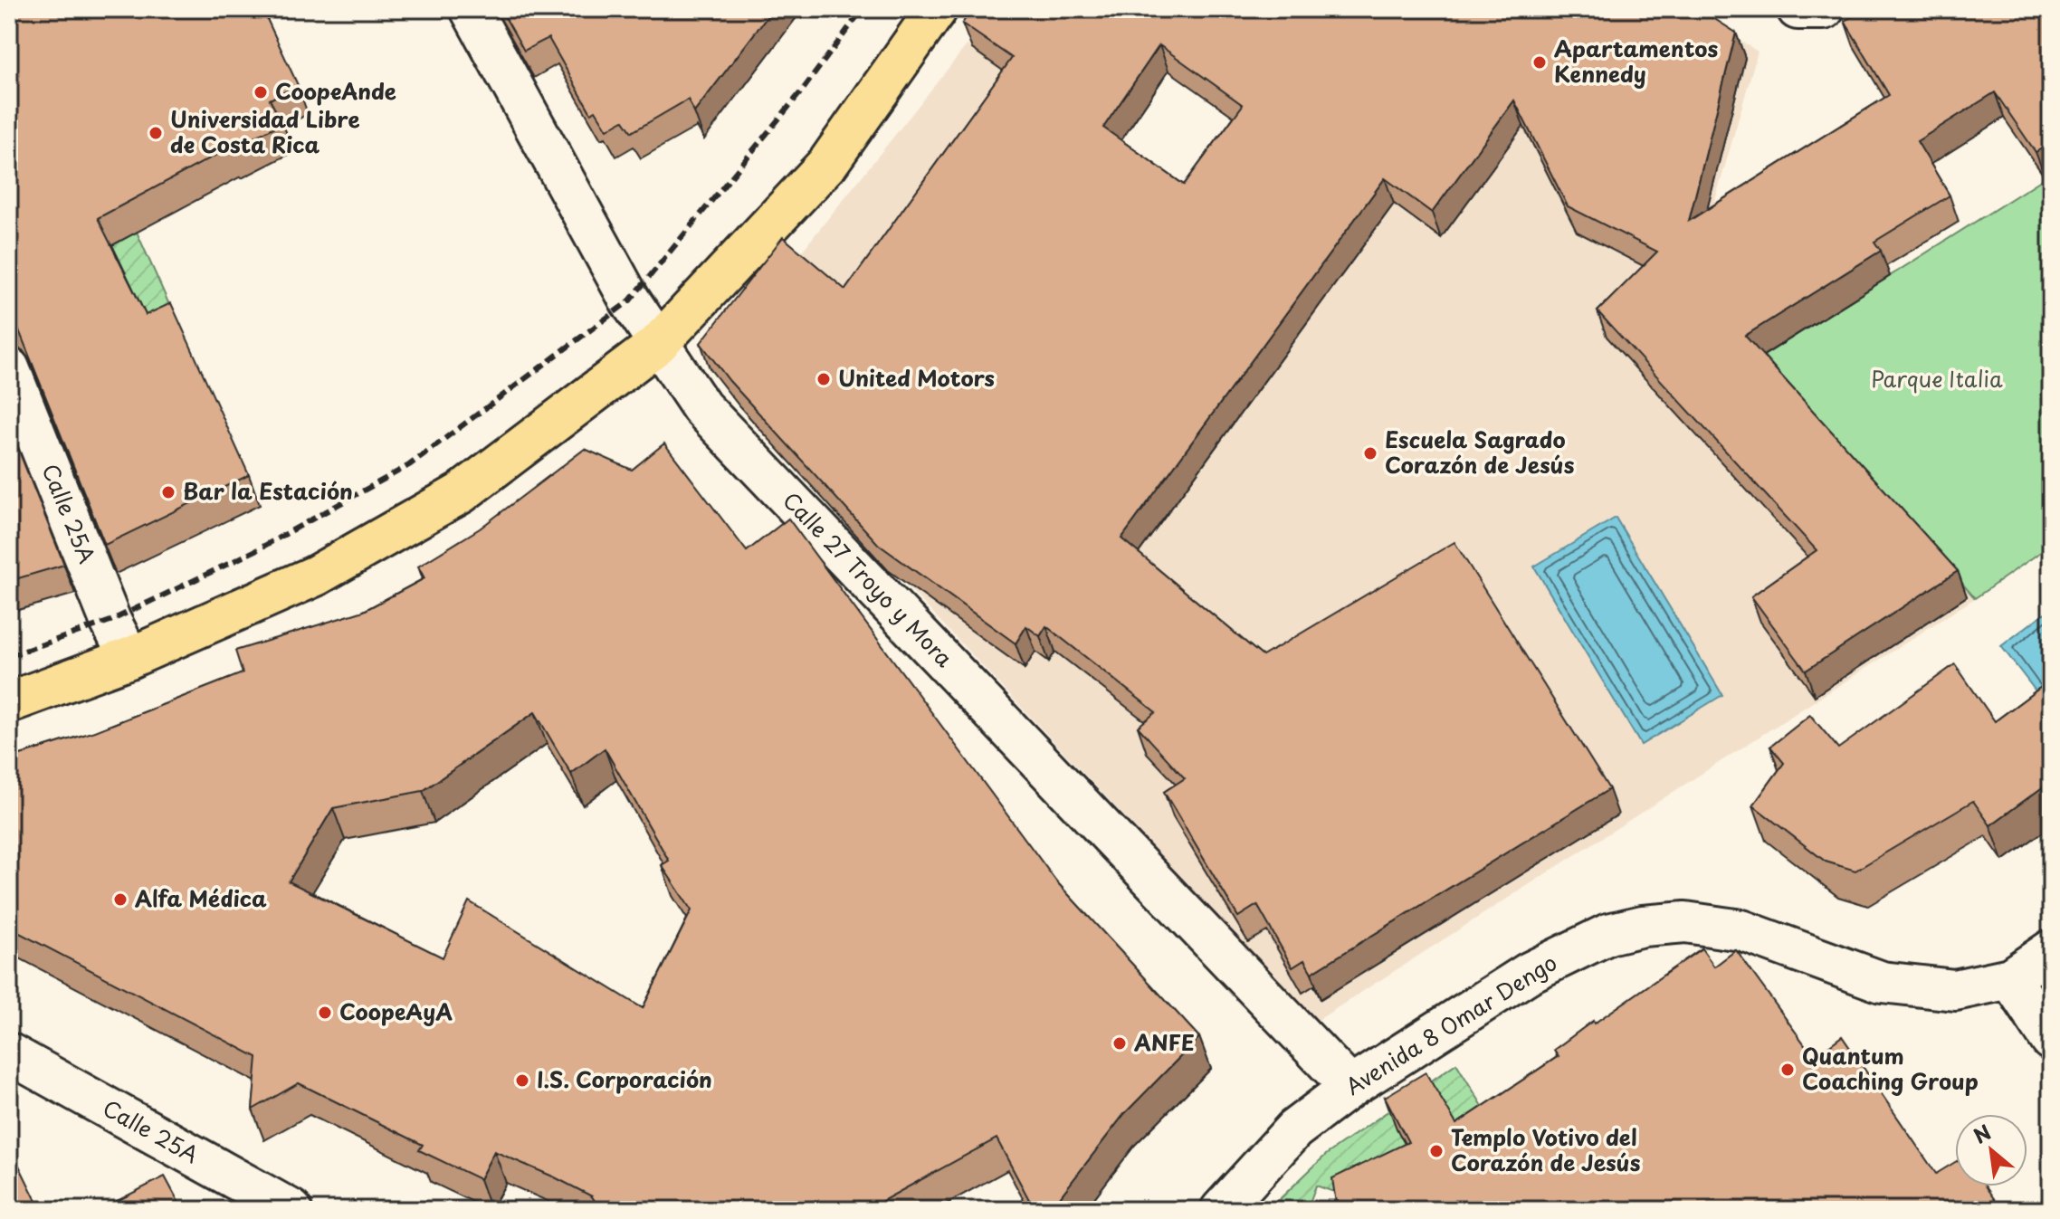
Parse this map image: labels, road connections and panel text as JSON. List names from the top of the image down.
{
  "streets": {
    "street": ["Calle 25A", "Calle 27 Troyo y Mora", "Avenida 8 Omar Dengo"]
  },
  "crossings": [
    ["Calle 27 Troyo y Mora", "Avenida 8 Omar Dengo"]
  ],
  "parks": ["Parque Italia"],
  "places": [
    "Apartamentos Kennedy",
    "CoopeAnde",
    "Universidad Libre de Costa Rica",
    "United Motors",
    "Escuela Sagrado Corazón de Jesús",
    "Bar la Estación",
    "Alfa Médica",
    "CoopeAyA",
    "ANFE",
    "Quantum Coaching Group",
    "I.S. Corporación",
    "Templo Votivo del Corazón de Jesús"
  ],
  "north": "top left"
}
